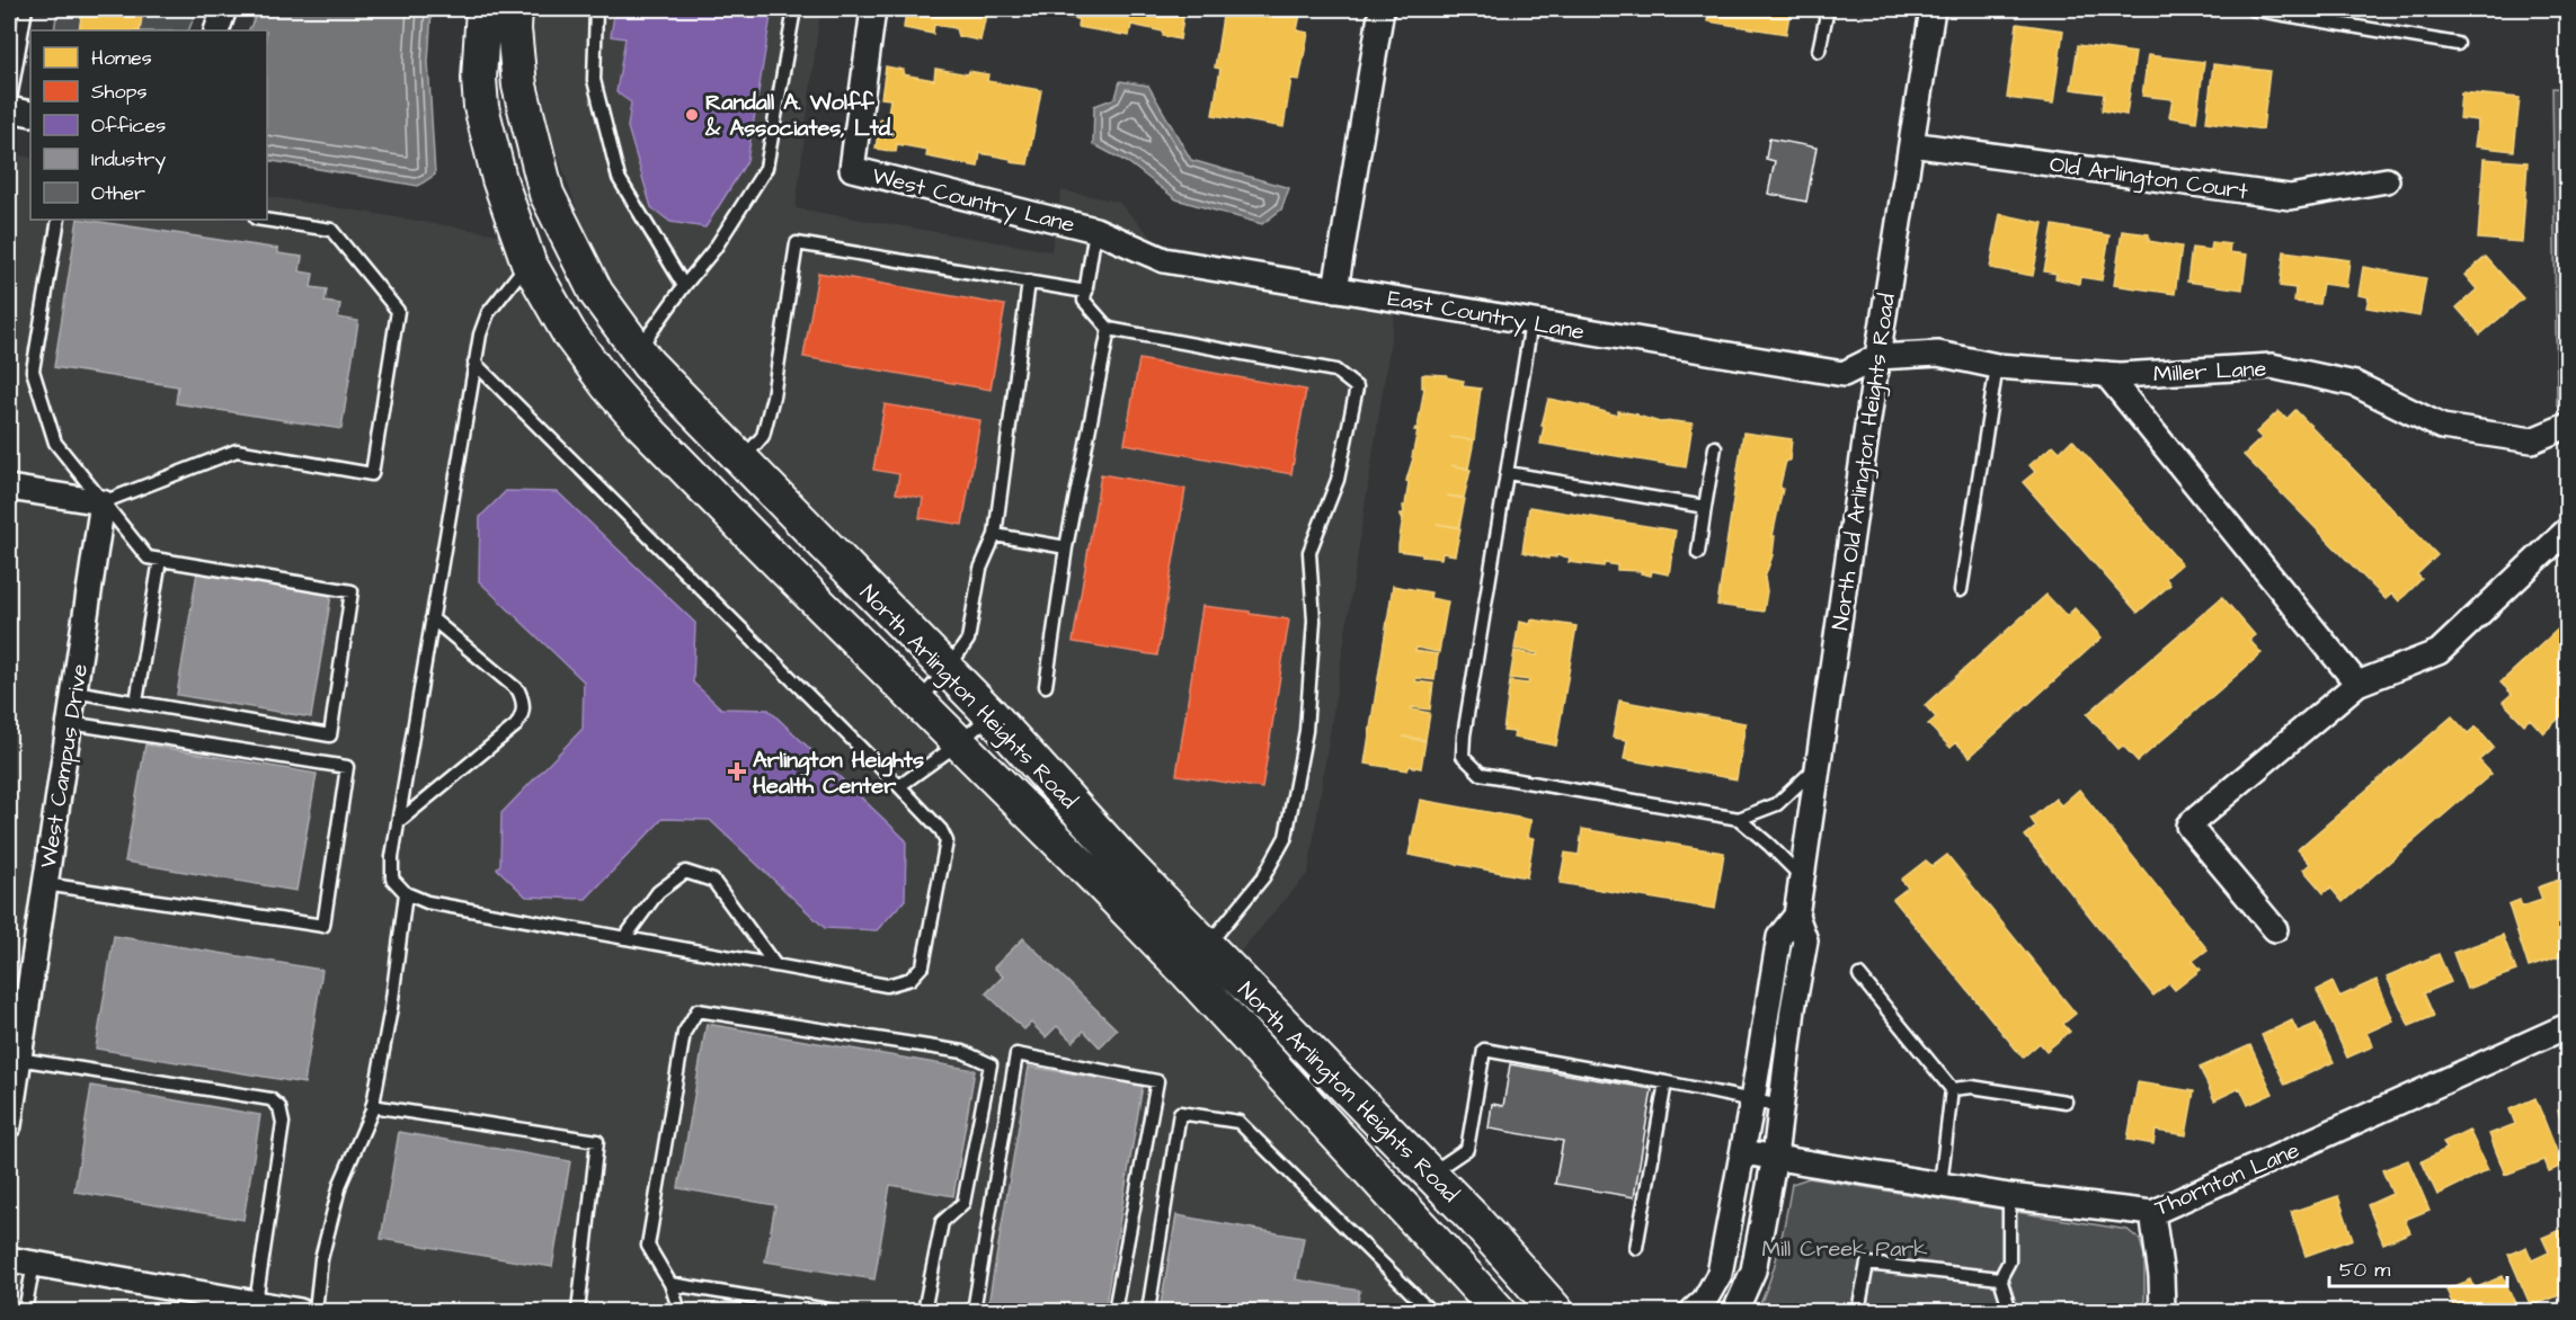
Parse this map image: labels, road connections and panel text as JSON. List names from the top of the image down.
{
  "streets": {
    "main road": ["North Arlington Heights Road"],
    "street": [
      "Old Arlington Court",
      "West Country Lane",
      "East Country Lane",
      "Miller Lane",
      "North Old Arlington Heights Road",
      "West Campus Drive",
      "Thornton Lane"
    ]
  },
  "crossings": [
    ["Old Arlington Court", "North Old Arlington Heights Road"],
    ["West Country Lane", "East Country Lane"],
    ["East Country Lane", "Miller Lane"],
    ["East Country Lane", "North Old Arlington Heights Road"],
    ["Miller Lane", "North Old Arlington Heights Road"],
    ["North Old Arlington Heights Road", "Thornton Lane"]
  ],
  "parks": ["Mill Creek Park"],
  "places": {
    "other": ["Randall A. Wolff & Associates, Ltd."],
    "health": ["Arlington Heights Health Center"]
  },
  "legend": [
    "Homes",
    "Shops",
    "Offices",
    "Industry",
    "Other"
  ],
  "scale_bar": "50 m"
}
